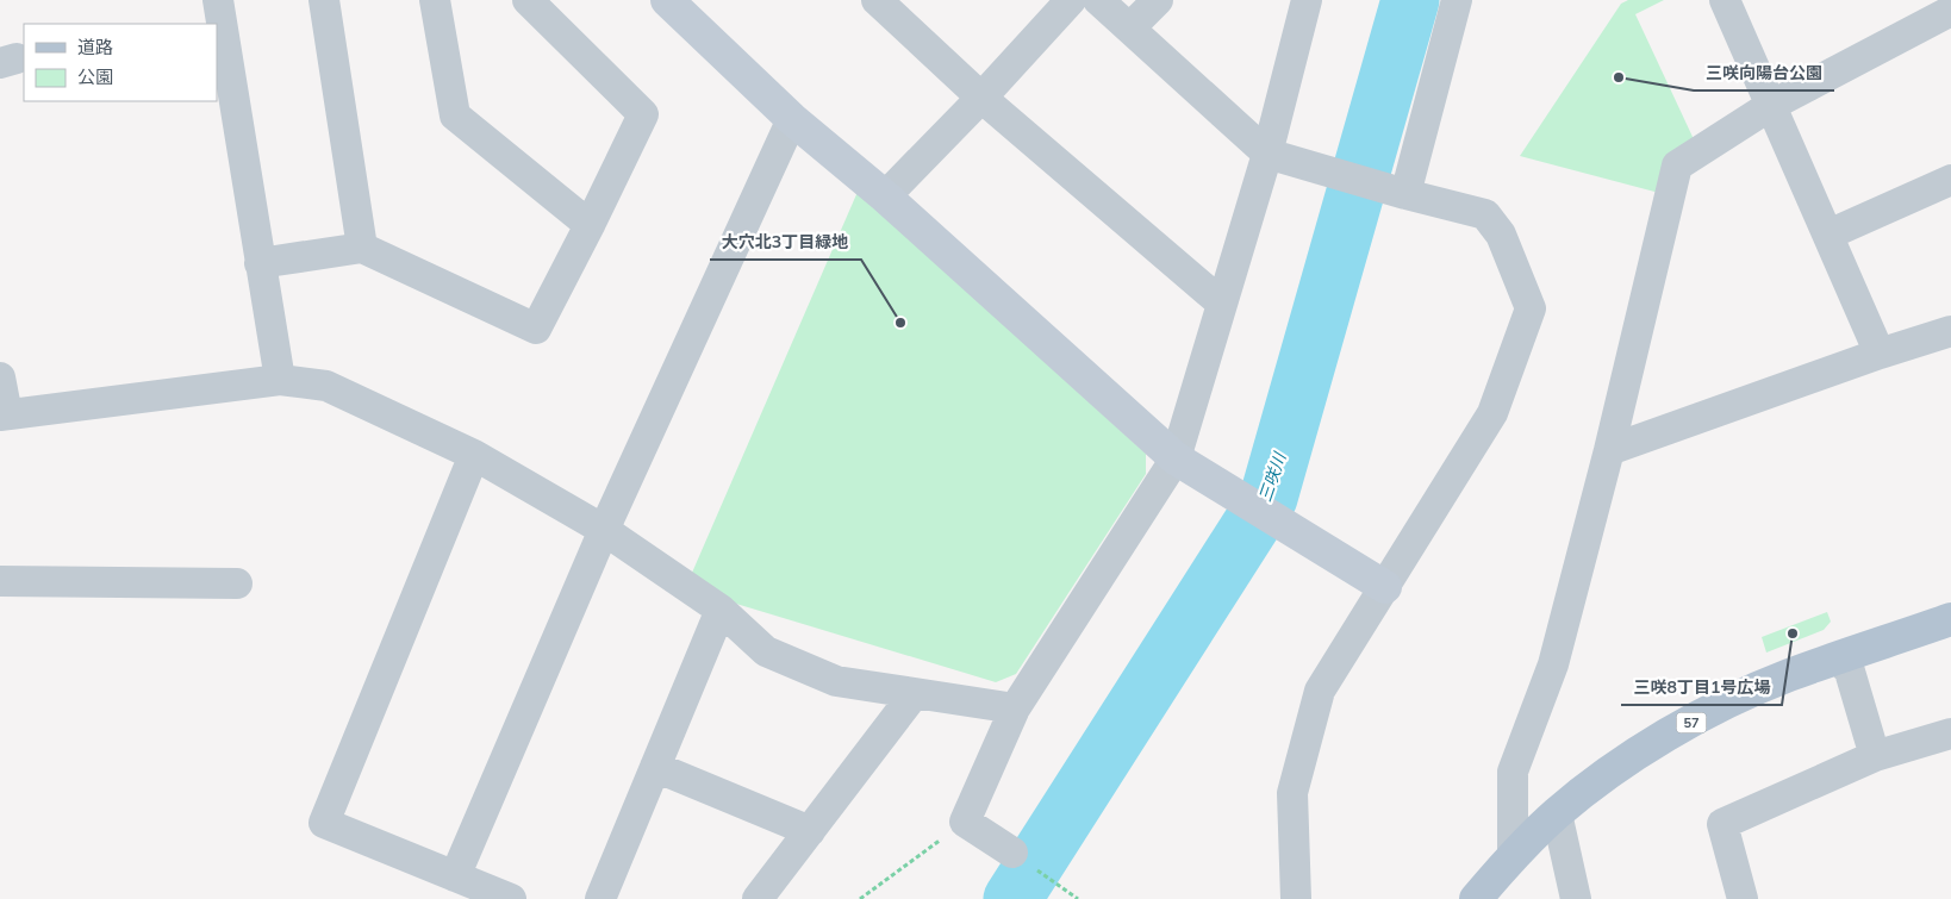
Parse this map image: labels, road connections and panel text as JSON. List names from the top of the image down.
{
  "streets": {
    "main road": ["57"]
  },
  "water": ["三咲川"],
  "places": ["三咲向陽台公園", "大穴北3丁目緑地", "三咲8丁目1号広場"],
  "legend": ["道路", "公園"]
}
